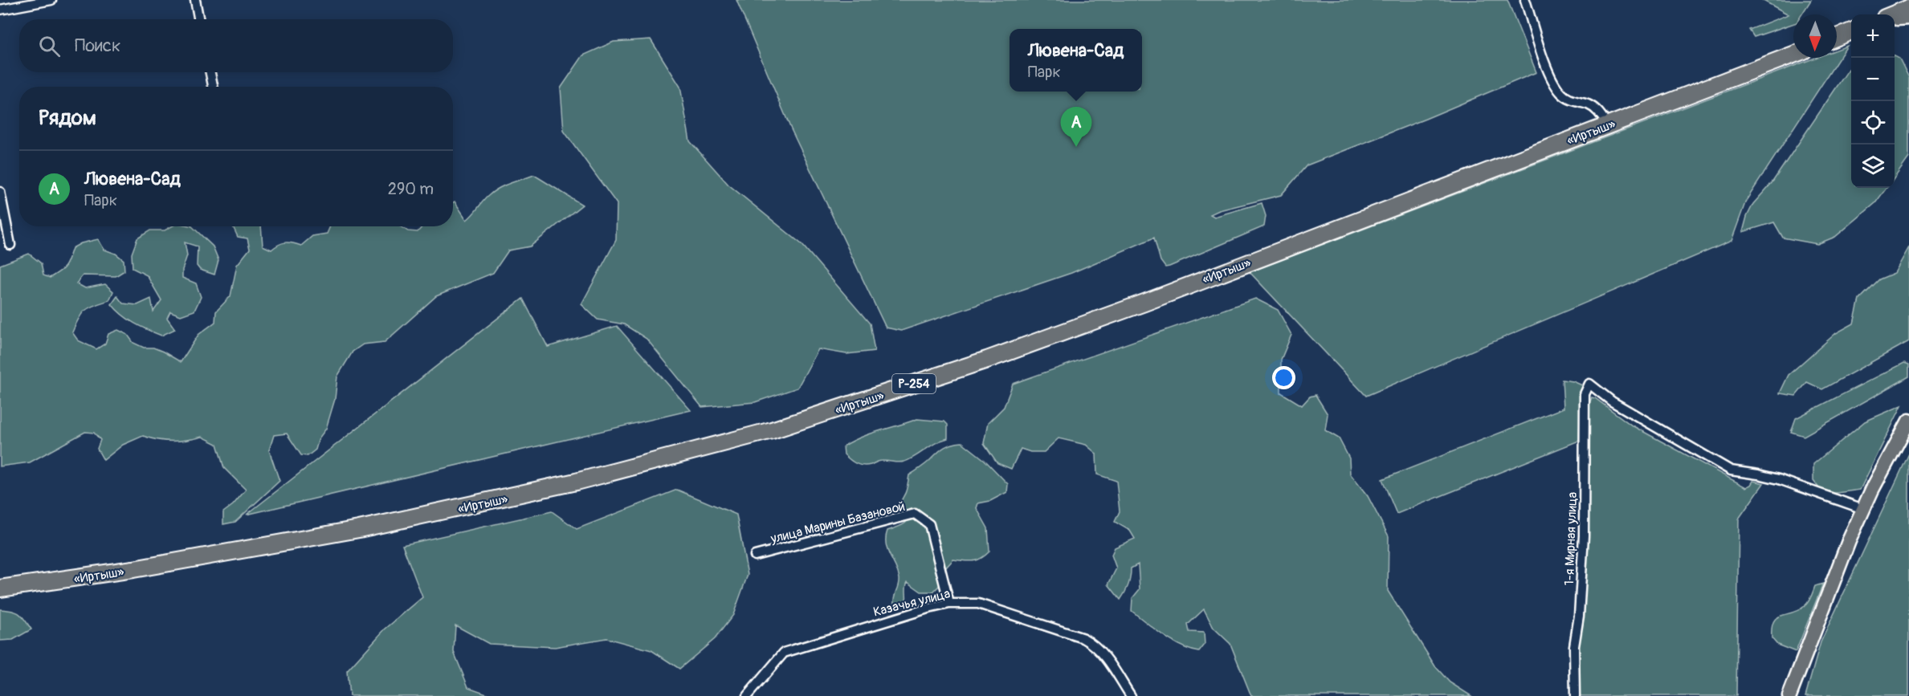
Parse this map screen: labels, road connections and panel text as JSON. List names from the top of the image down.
{
  "streets": {
    "highway": ["«Иртыш»", "Р-254"],
    "street": ["улица Марины Базановой", "1-я Мирная улица", "Казачья улица"]
  },
  "crossings": [
    ["улица Марины Базановой", "Казачья улица"]
  ],
  "north": "bottom",
  "page": {
    "map_buttons": ["+", "−"],
    "search": "Поиск",
    "popup": ["Лювена-Сад", "Парк"],
    "heading": "Рядом",
    "pins": "A",
    "list": [
      {
        "mark": "A",
        "name": "Лювена-Сад",
        "note": "Парк",
        "value": "290 m"
      }
    ]
  }
}
